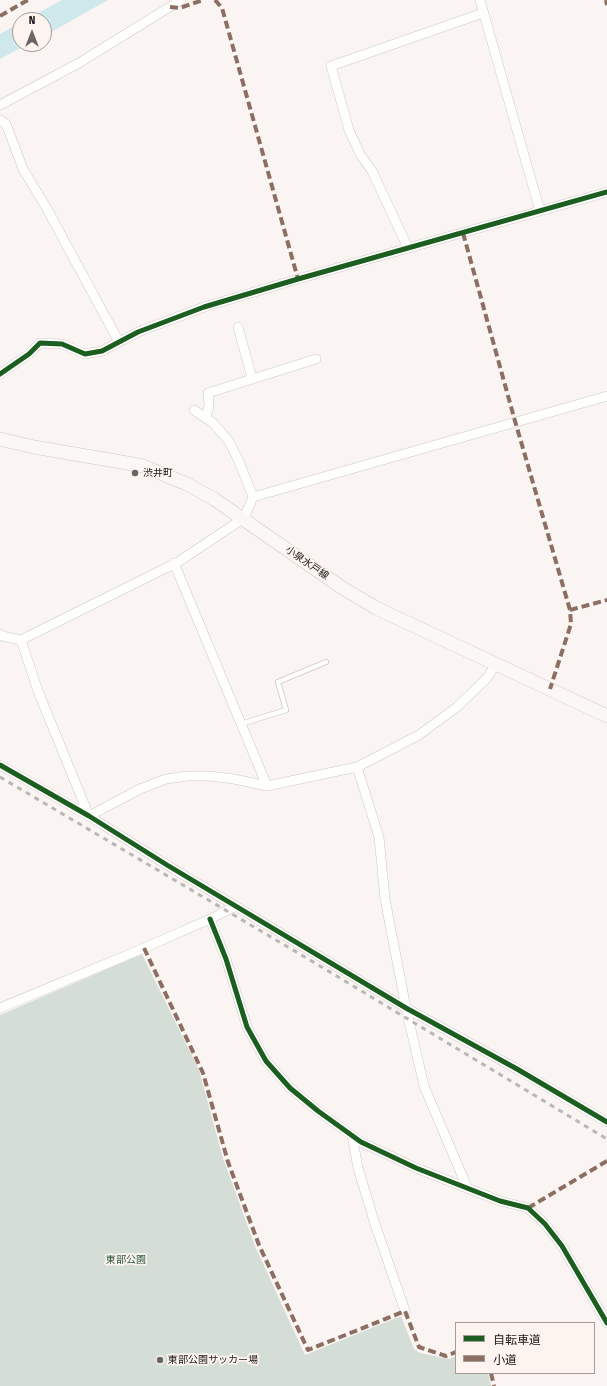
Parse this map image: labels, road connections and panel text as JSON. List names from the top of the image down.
{
  "streets": {
    "main road": ["小泉水戸線"]
  },
  "parks": ["東部公園"],
  "places": ["渋井町", "東部公園サッカー場"],
  "legend": ["自転車道", "小道"],
  "north": "top"
}
